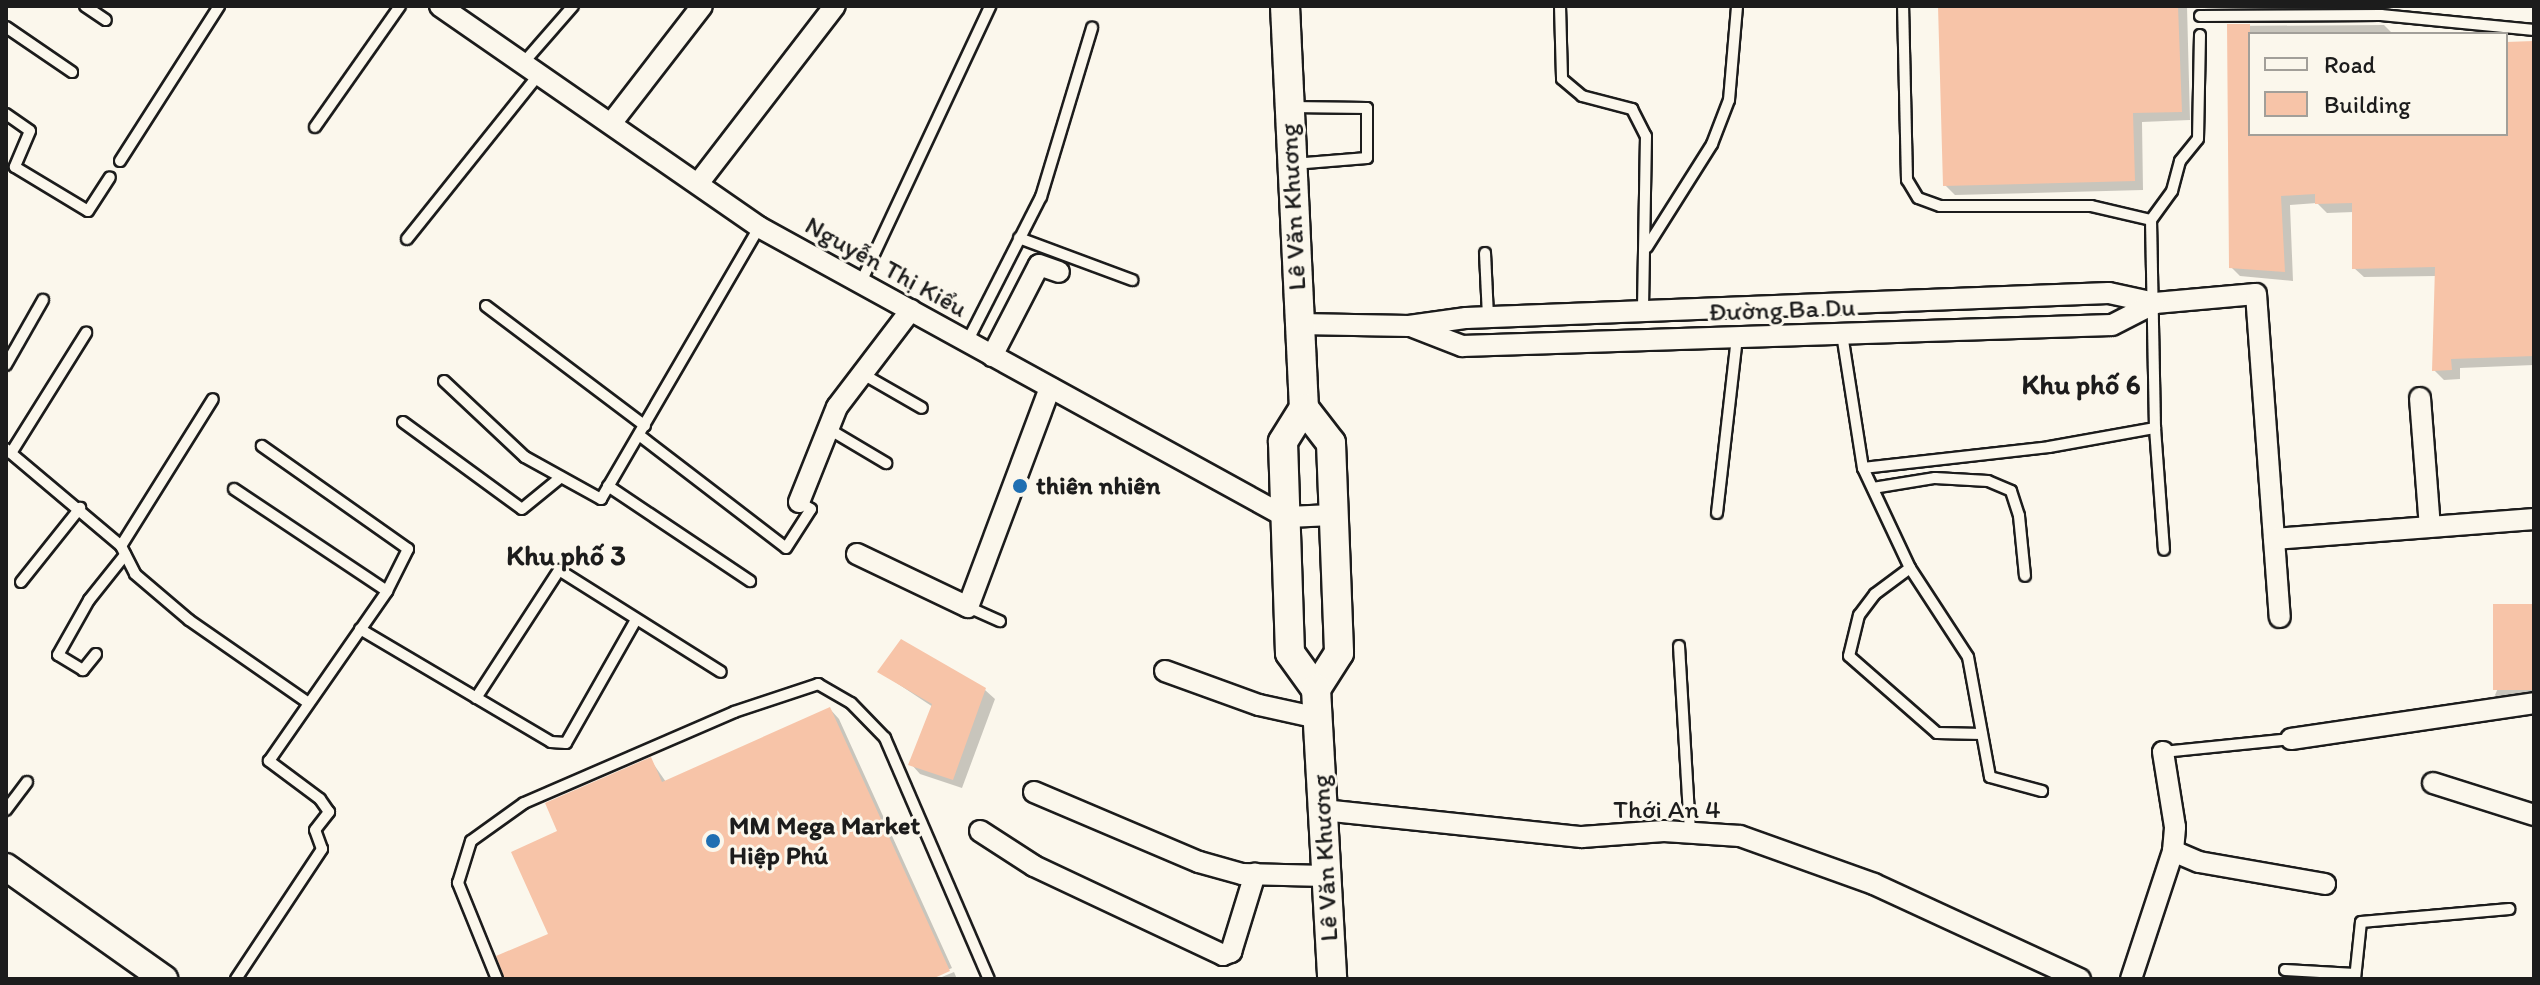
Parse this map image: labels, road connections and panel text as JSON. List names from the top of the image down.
{
  "streets": {
    "main road": ["Lê Văn Khương"],
    "street": ["Nguyễn Thị Kiểu", "Đường Ba Du", "Thới An 4"]
  },
  "crossings": [
    ["Lê Văn Khương", "Đường Ba Du"],
    ["Lê Văn Khương", "Thới An 4"]
  ],
  "districts": ["Khu phố 6", "Khu phố 3"],
  "places": ["thiên nhiên", "MM Mega Market Hiệp Phú"],
  "legend": ["Road", "Building"]
}
